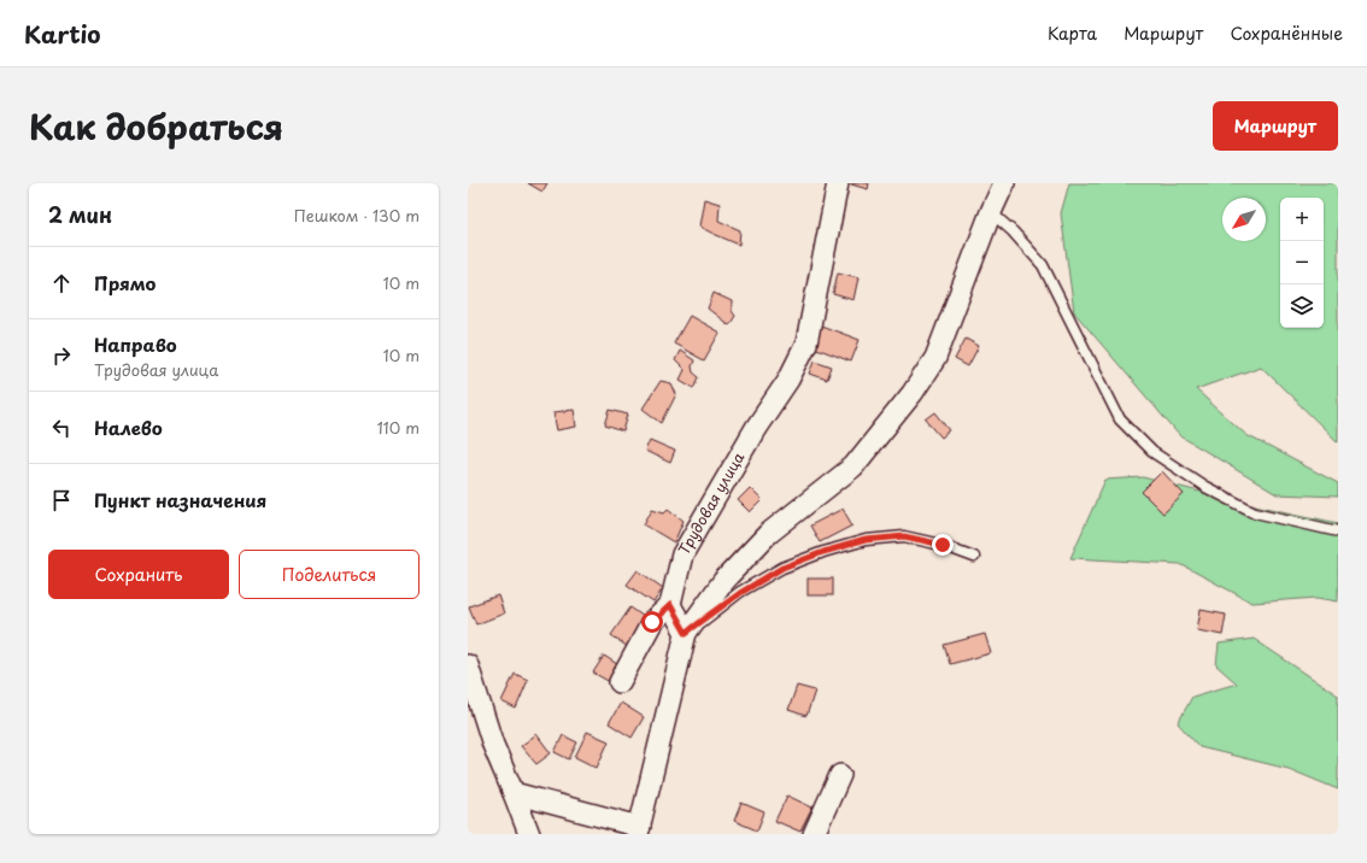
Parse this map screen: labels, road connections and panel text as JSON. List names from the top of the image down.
{
  "streets": {
    "street": ["Трудовая улица"]
  },
  "north": "bottom left",
  "page": {
    "header": "Kartio",
    "nav": ["Карта", "Маршрут", "Сохранённые"],
    "title": "Как добраться",
    "buttons": [
      "Маршрут",
      ["Сохранить", "Поделиться"]
    ],
    "heading": ["2 мин", "Пешком · 130 m"],
    "map_buttons": ["+", "−"],
    "list": [
      ["Прямо", "10 m"],
      ["Направо", "Трудовая улица", "10 m"],
      ["Налево", "110 m"],
      "Пункт назначения"
    ]
  }
}
